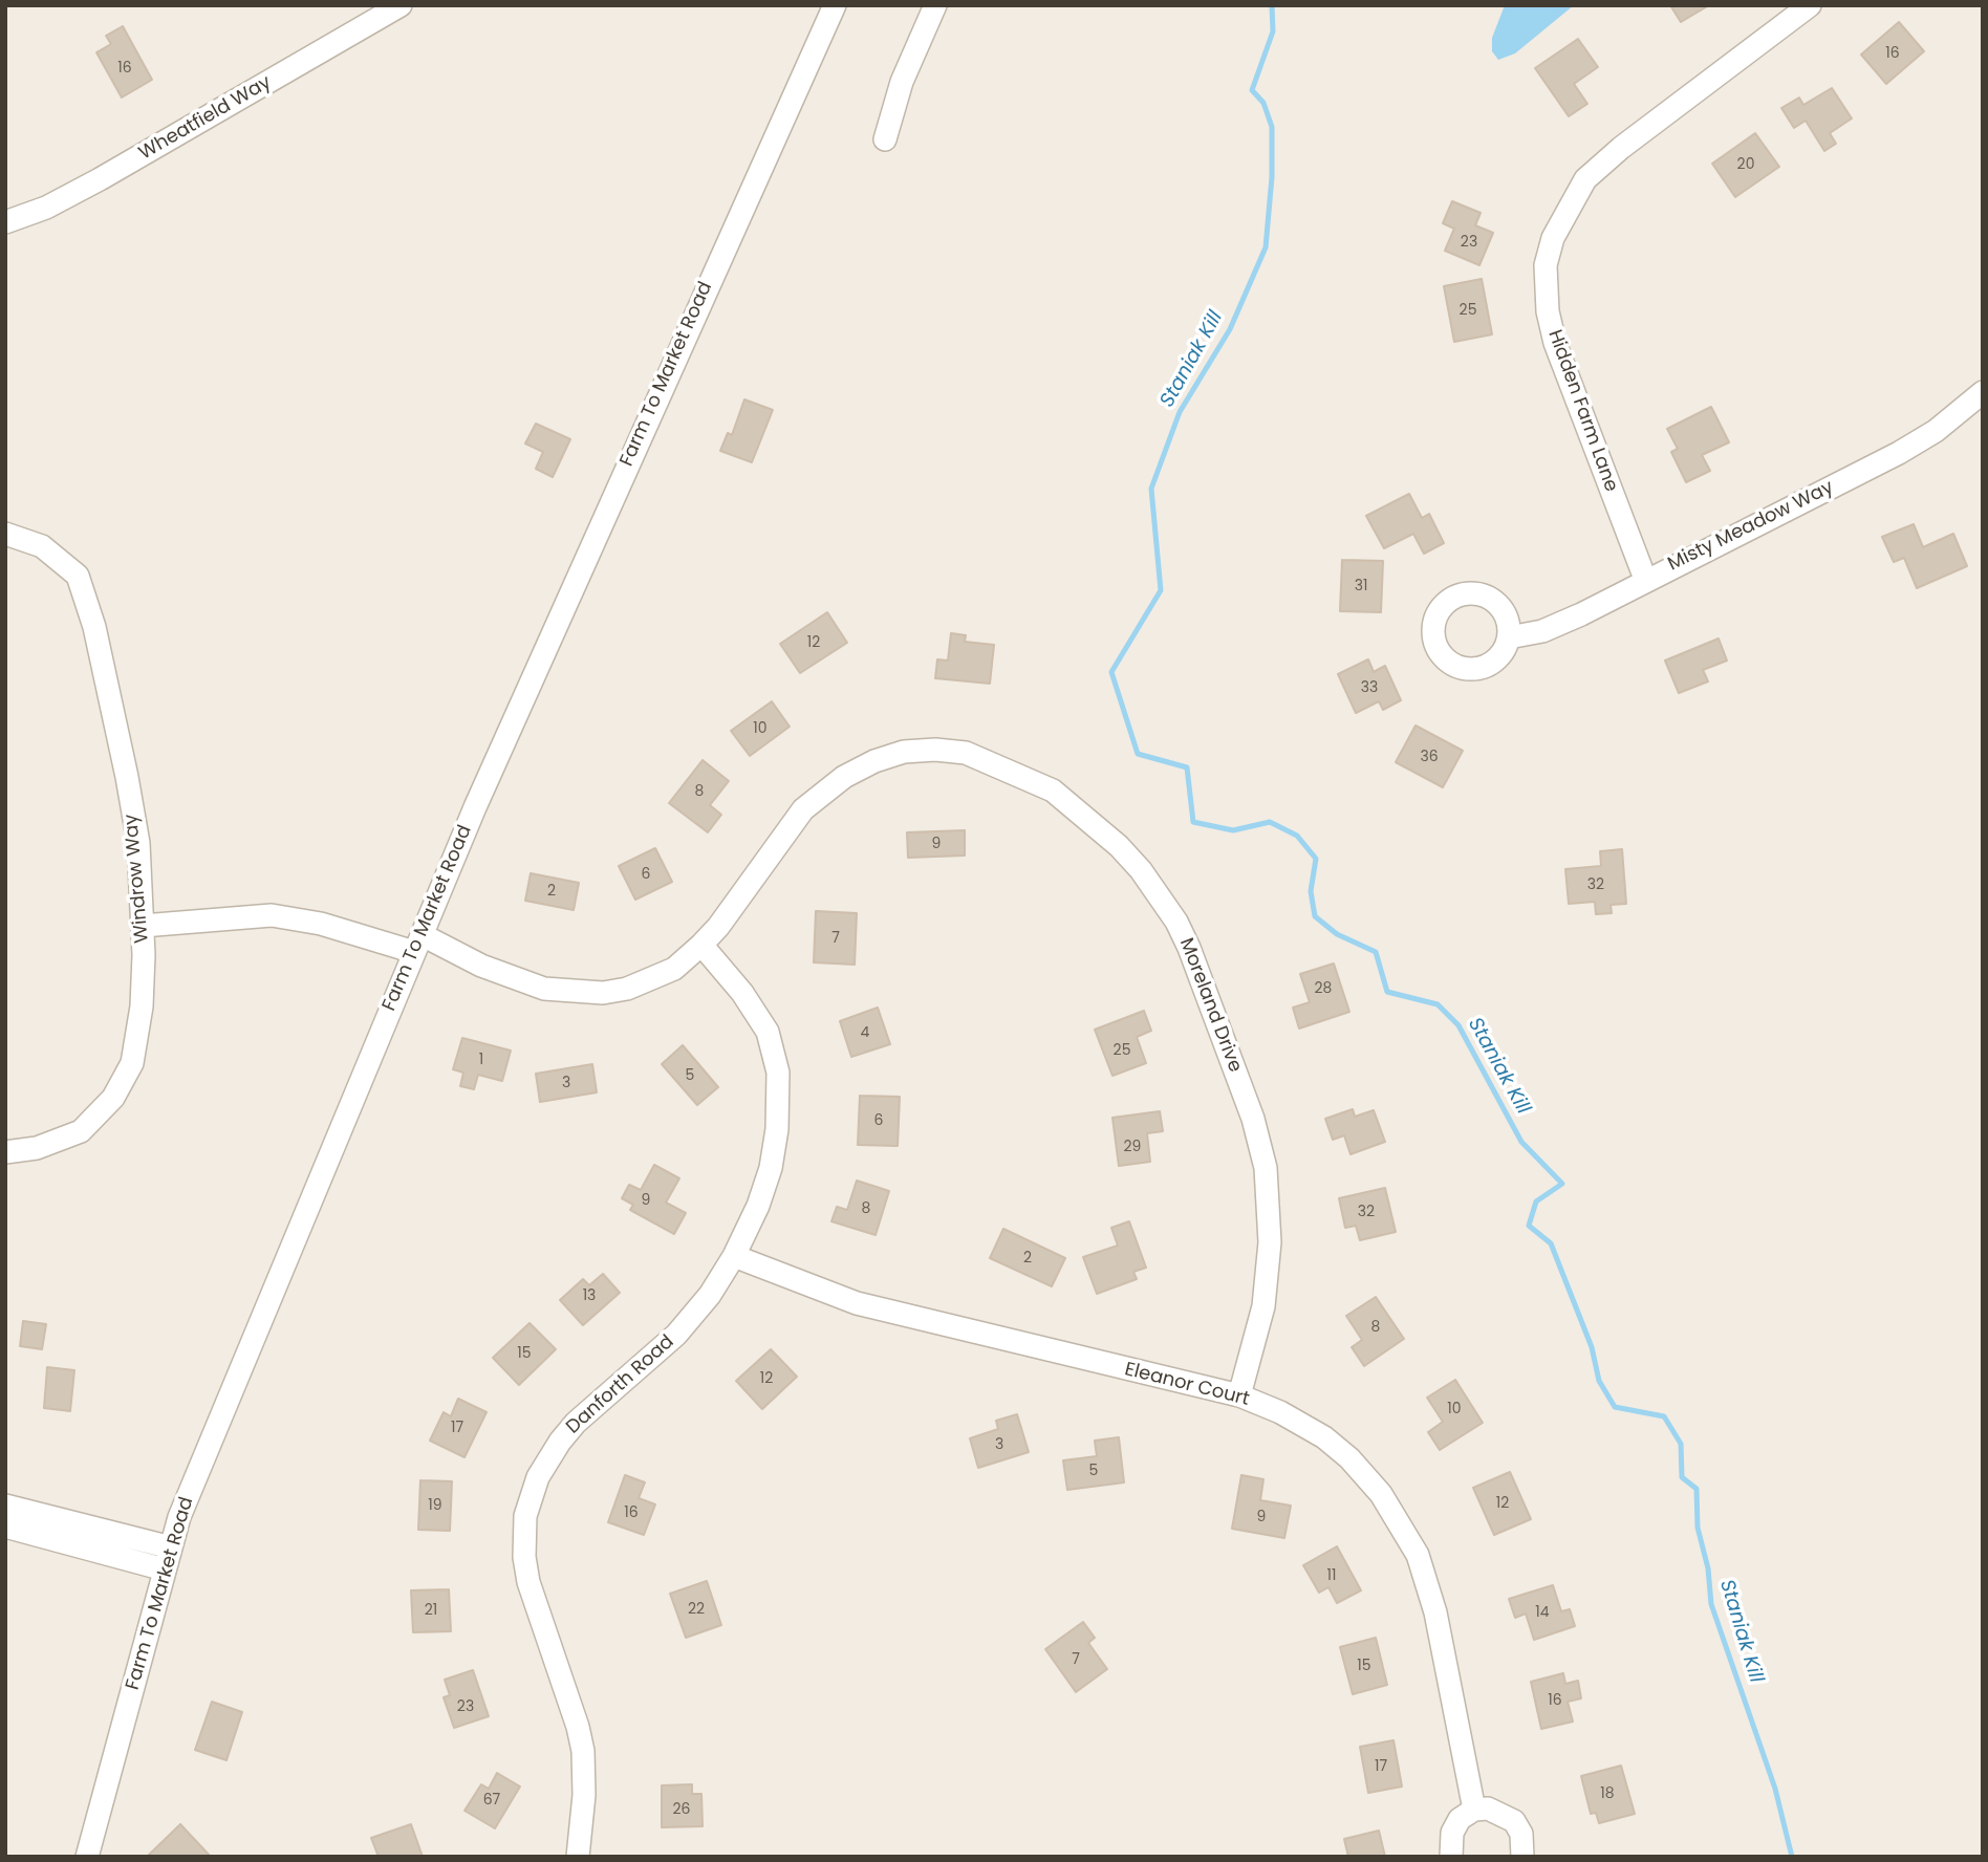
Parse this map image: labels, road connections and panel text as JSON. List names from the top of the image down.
{
  "streets": {
    "street": [
      "Wheatfield Way",
      "Farm To Market Road",
      "Hidden Farm Lane",
      "Misty Meadow Way",
      "Windrow Way",
      "Moreland Drive",
      "Danforth Road",
      "Eleanor Court"
    ]
  },
  "crossings": [
    ["Farm To Market Road", "Moreland Drive"],
    ["Hidden Farm Lane", "Misty Meadow Way"],
    ["Windrow Way", "Moreland Drive"],
    ["Moreland Drive", "Danforth Road"],
    ["Moreland Drive", "Eleanor Court"],
    ["Danforth Road", "Eleanor Court"]
  ],
  "water": ["Staniak Kill"],
  "house_numbers": [
    "16",
    "16",
    "20",
    "23",
    "25",
    "31",
    "12",
    "33",
    "10",
    "36",
    "8",
    "9",
    "6",
    "32",
    "2",
    "7",
    "28",
    "4",
    "25",
    "1",
    "5",
    "3",
    "6",
    "29",
    "9",
    "8",
    "32",
    "2",
    "13",
    "8",
    "15",
    "12",
    "10",
    "17",
    "3",
    "5",
    "12",
    "19",
    "16",
    "9",
    "11",
    "22",
    "21",
    "14",
    "7",
    "15",
    "16",
    "23",
    "17",
    "18",
    "67",
    "26"
  ]
}
